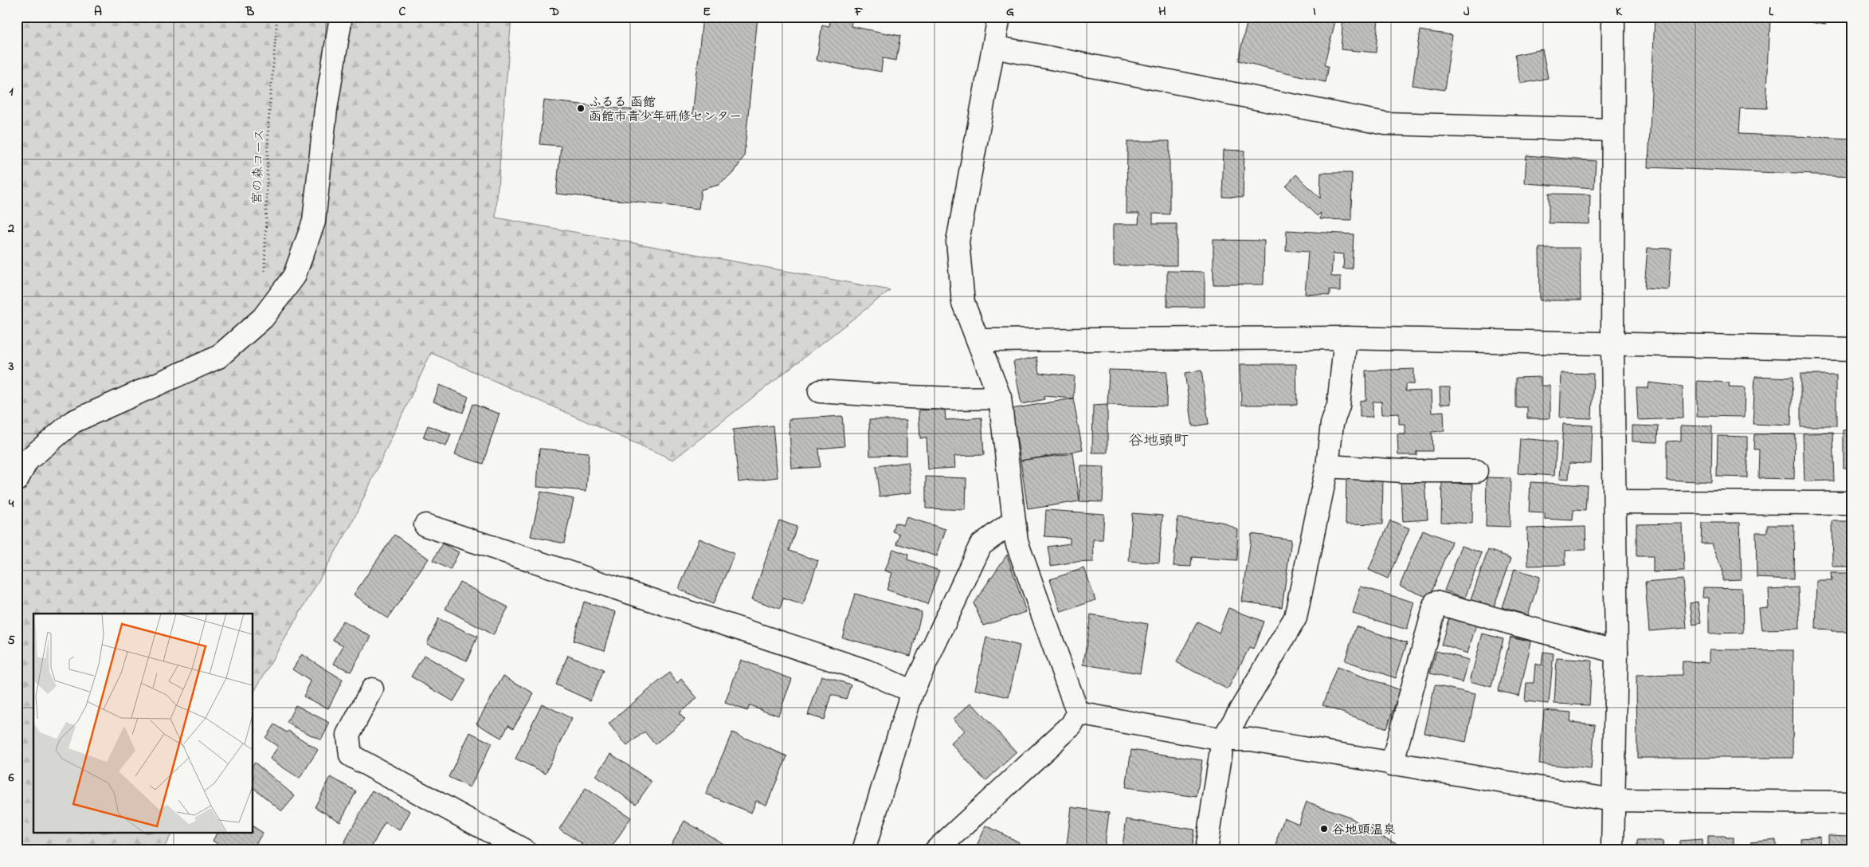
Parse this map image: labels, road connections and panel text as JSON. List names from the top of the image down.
{
  "streets": {
    "path": ["宮の森コース"]
  },
  "districts": ["谷地頭町"],
  "places": ["ふるる 函館 函館市青少年研修センター", "谷地頭温泉"],
  "grid": {
    "columns": [
      "A",
      "B",
      "C",
      "D",
      "E",
      "F",
      "G",
      "H",
      "I",
      "J",
      "K",
      "L"
    ],
    "rows": [
      "1",
      "2",
      "3",
      "4",
      "5",
      "6"
    ]
  }
}
